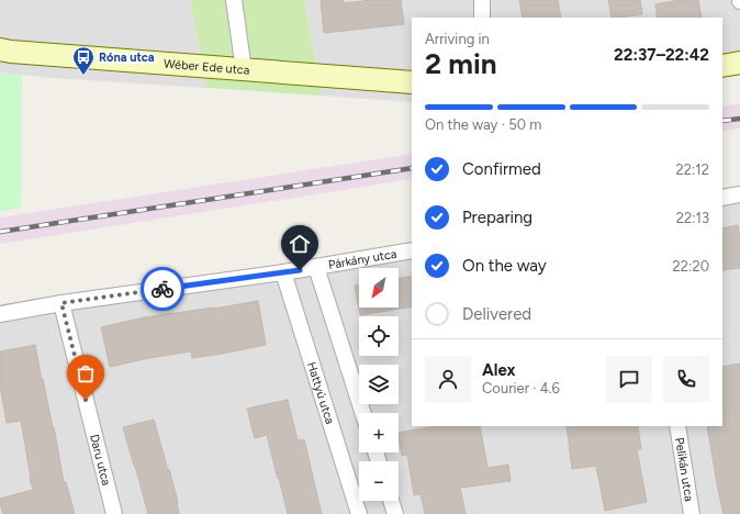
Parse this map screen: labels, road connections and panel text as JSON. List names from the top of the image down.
{
  "streets": {
    "street": [
      "Wéber Ede utca",
      "Párkány utca",
      "Hattyú utca",
      "Daru utca",
      "Pelikán utca"
    ]
  },
  "crossings": [
    ["Párkány utca", "Hattyú utca"],
    ["Párkány utca", "Daru utca"]
  ],
  "places": {
    "bus stop": ["Róna utca"]
  },
  "north": "bottom left",
  "page": {
    "heading": ["2 min", "Arriving in", "22:37–22:42"],
    "panel": ["Alex", "Courier · 4.6"],
    "bar": "On the way · 50 m",
    "list": [
      ["Confirmed", "22:12"],
      ["Preparing", "22:13"],
      ["On the way", "22:20"],
      "Delivered"
    ],
    "map_buttons": ["+", "−"]
  }
}
